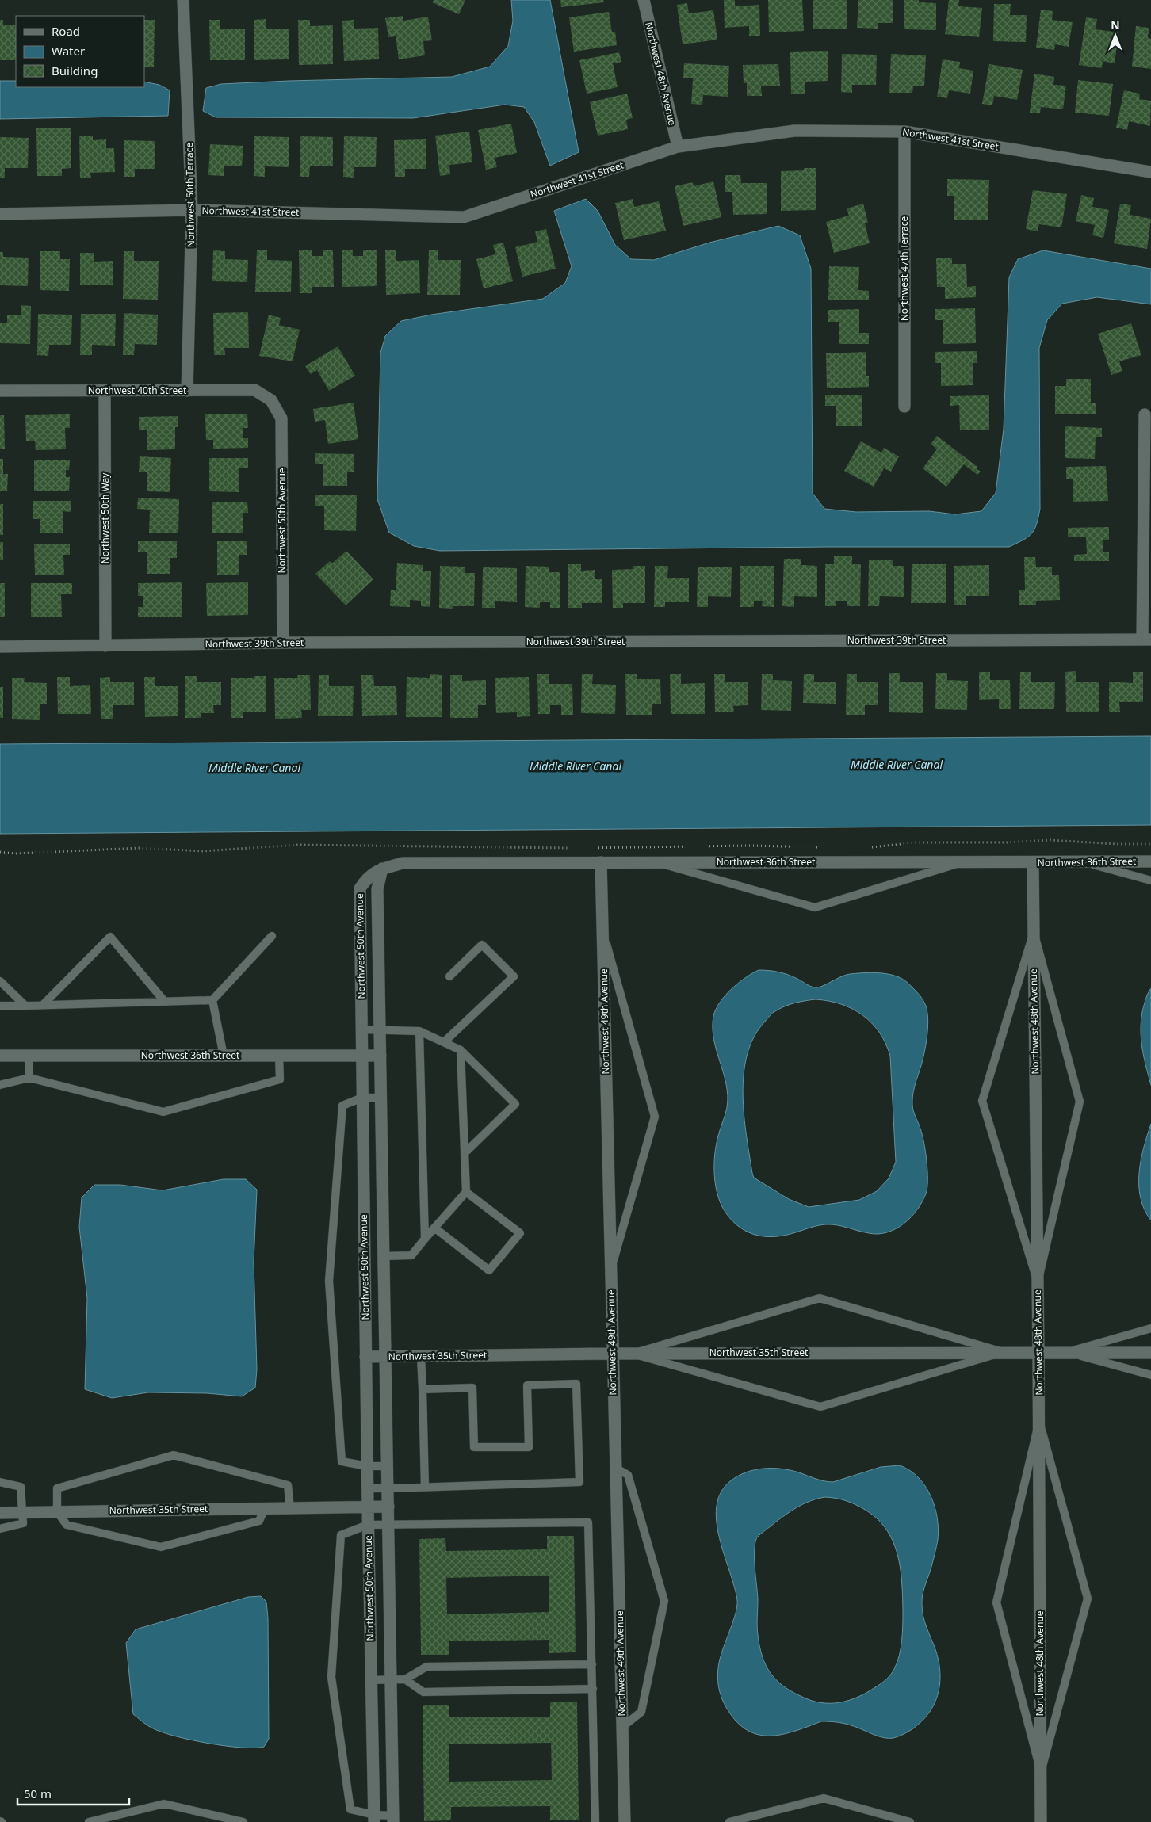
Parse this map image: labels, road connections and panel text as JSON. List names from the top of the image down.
{
  "streets": {
    "street": [
      "Northwest 48th Avenue",
      "Northwest 41st Street",
      "Northwest 50th Terrace",
      "Northwest 47th Terrace",
      "Northwest 40th Street",
      "Northwest 50th Way",
      "Northwest 50th Avenue",
      "Northwest 39th Street",
      "Northwest 36th Street",
      "Northwest 49th Avenue",
      "Northwest 35th Street"
    ]
  },
  "crossings": [
    ["Northwest 48th Avenue", "Northwest 41st Street"],
    ["Northwest 48th Avenue", "Northwest 36th Street"],
    ["Northwest 48th Avenue", "Northwest 35th Street"],
    ["Northwest 41st Street", "Northwest 50th Terrace"],
    ["Northwest 41st Street", "Northwest 47th Terrace"],
    ["Northwest 50th Terrace", "Northwest 40th Street"],
    ["Northwest 40th Street", "Northwest 50th Way"],
    ["Northwest 40th Street", "Northwest 50th Avenue"],
    ["Northwest 50th Way", "Northwest 39th Street"],
    ["Northwest 50th Avenue", "Northwest 39th Street"],
    ["Northwest 50th Avenue", "Northwest 36th Street"],
    ["Northwest 50th Avenue", "Northwest 35th Street"],
    ["Northwest 36th Street", "Northwest 49th Avenue"],
    ["Northwest 49th Avenue", "Northwest 35th Street"]
  ],
  "water": ["Middle River Canal"],
  "legend": ["Road", "Water", "Building"],
  "scale_bar": "50 m",
  "north": "top"
}
